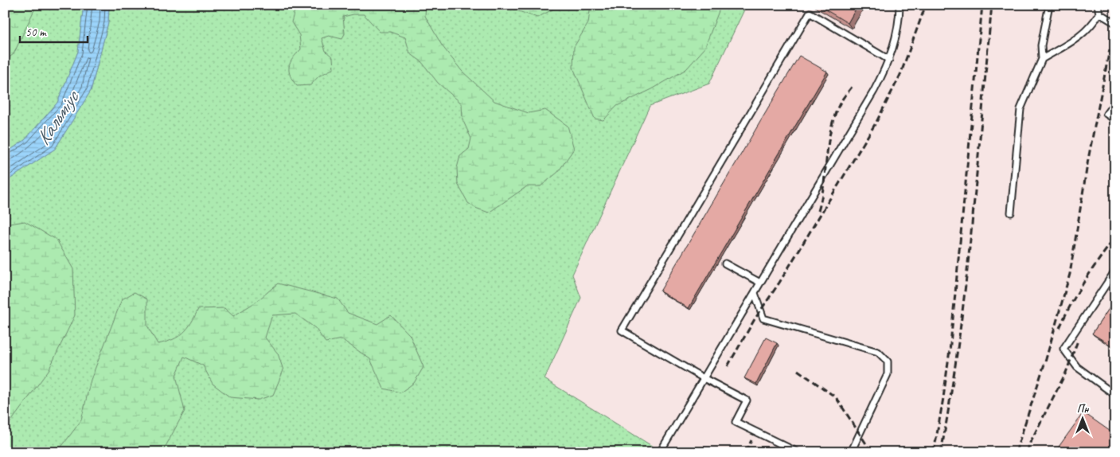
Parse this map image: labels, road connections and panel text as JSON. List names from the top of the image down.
{
  "water": ["Кальміус"],
  "scale_bar": "50 m",
  "north": "top"
}
